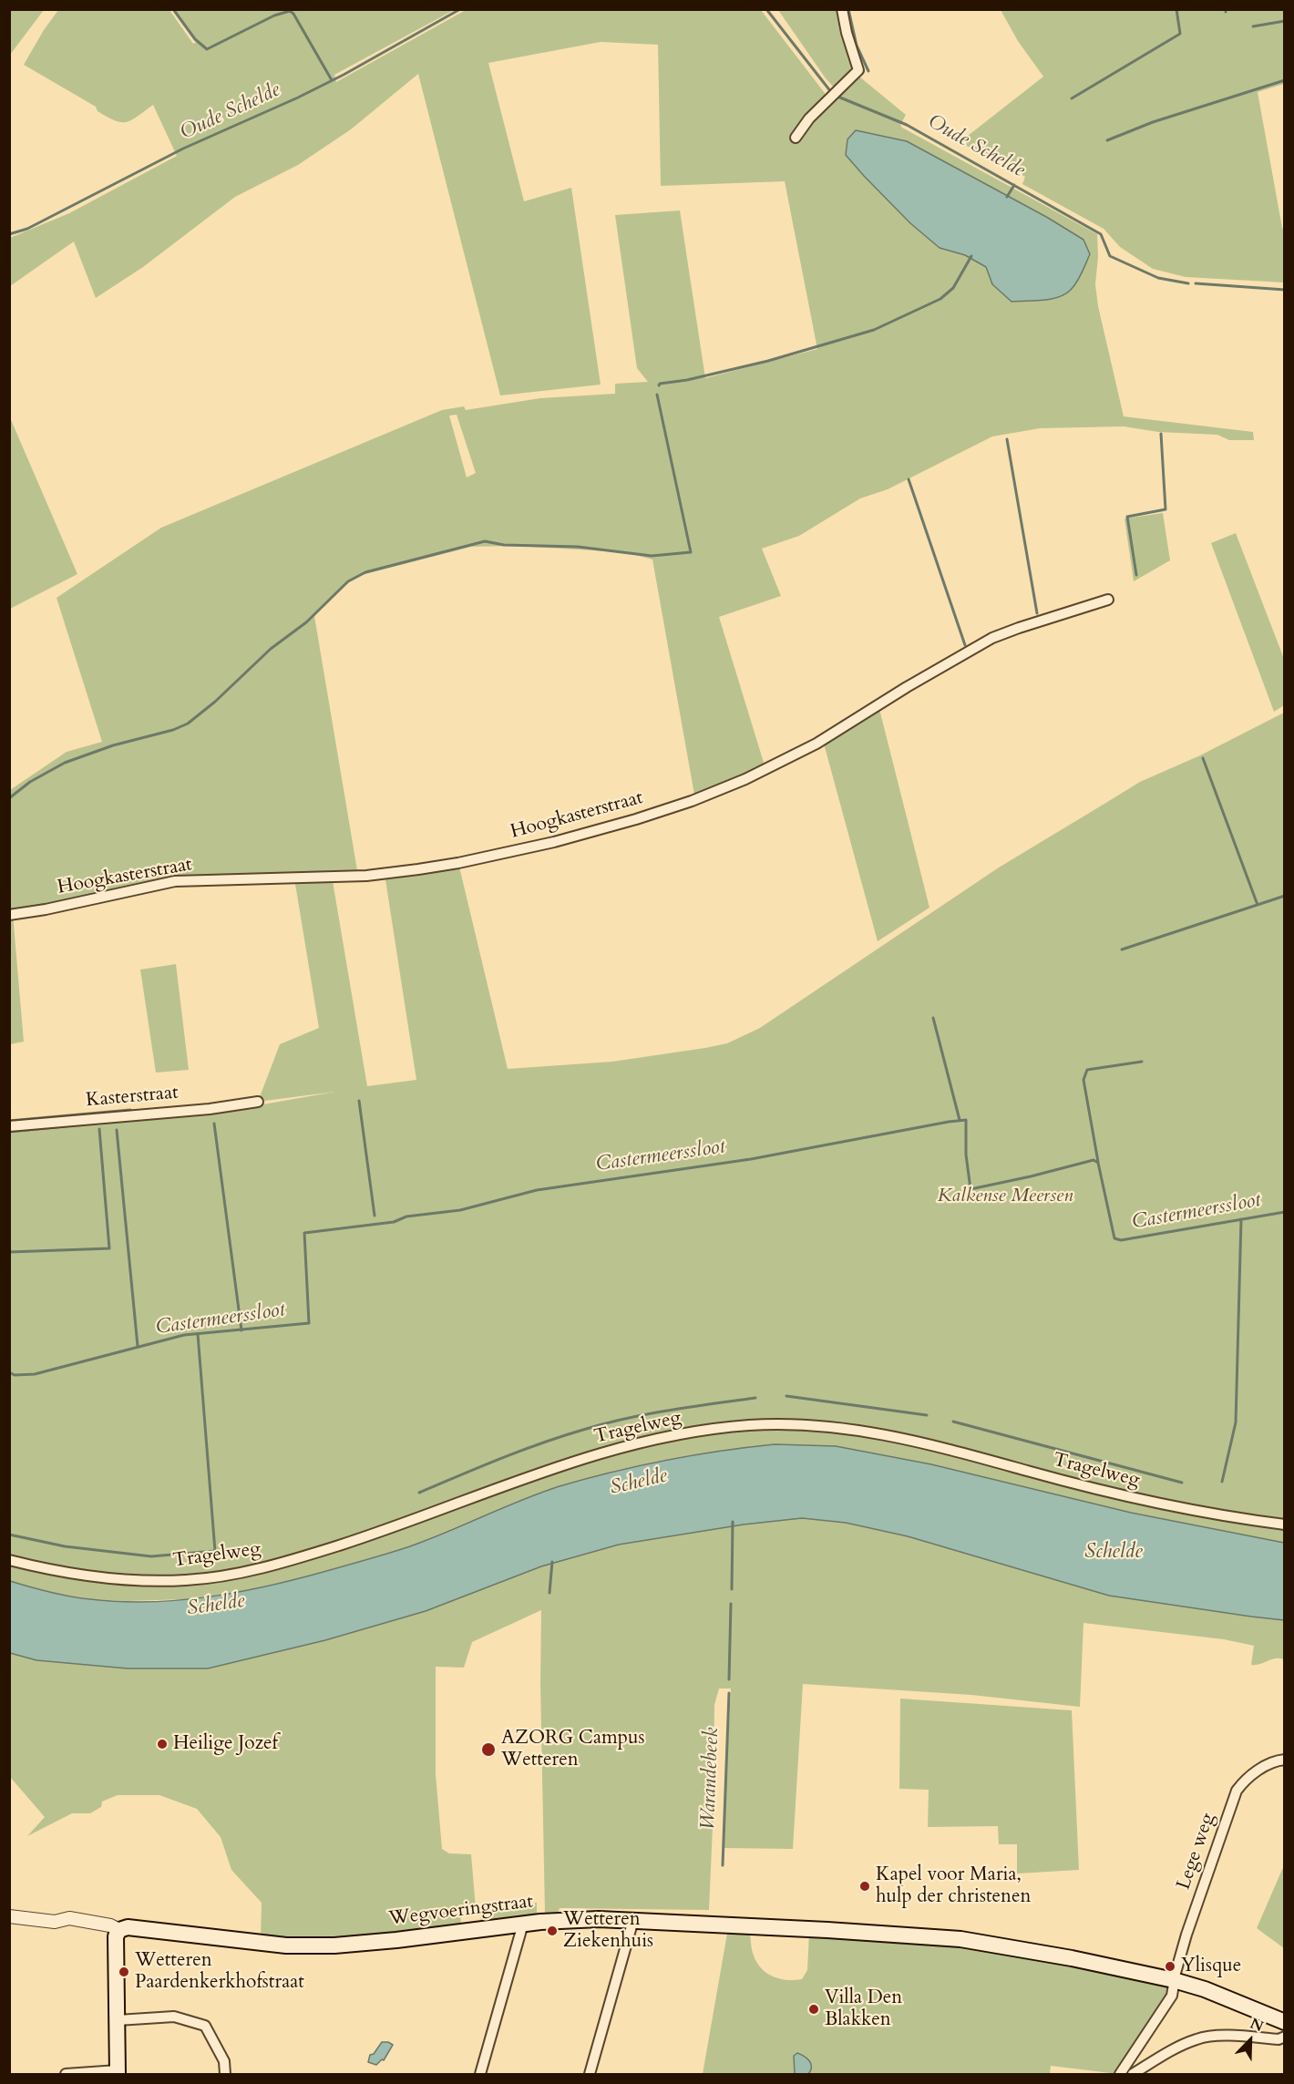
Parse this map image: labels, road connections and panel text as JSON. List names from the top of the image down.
{
  "streets": {
    "main road": ["Wegvoeringstraat"],
    "street": [
      "Hoogkasterstraat",
      "Kasterstraat",
      "Tragelweg",
      "Lege weg"
    ]
  },
  "crossings": [
    ["Lege weg", "Wegvoeringstraat"]
  ],
  "water": [
    "Oude Schelde",
    "Castermeerssloot",
    "Schelde",
    "Warandebeek"
  ],
  "parks": ["Kalkense Meersen"],
  "places": [
    "Heilige Jozef",
    "AZORG Campus Wetteren",
    "Kapel voor Maria, hulp der christenen",
    "Wetteren Ziekenhuis",
    "Ylisque",
    "Wetteren Paardenkerkhofstraat",
    "Villa Den Blakken"
  ],
  "north": "top right"
}
